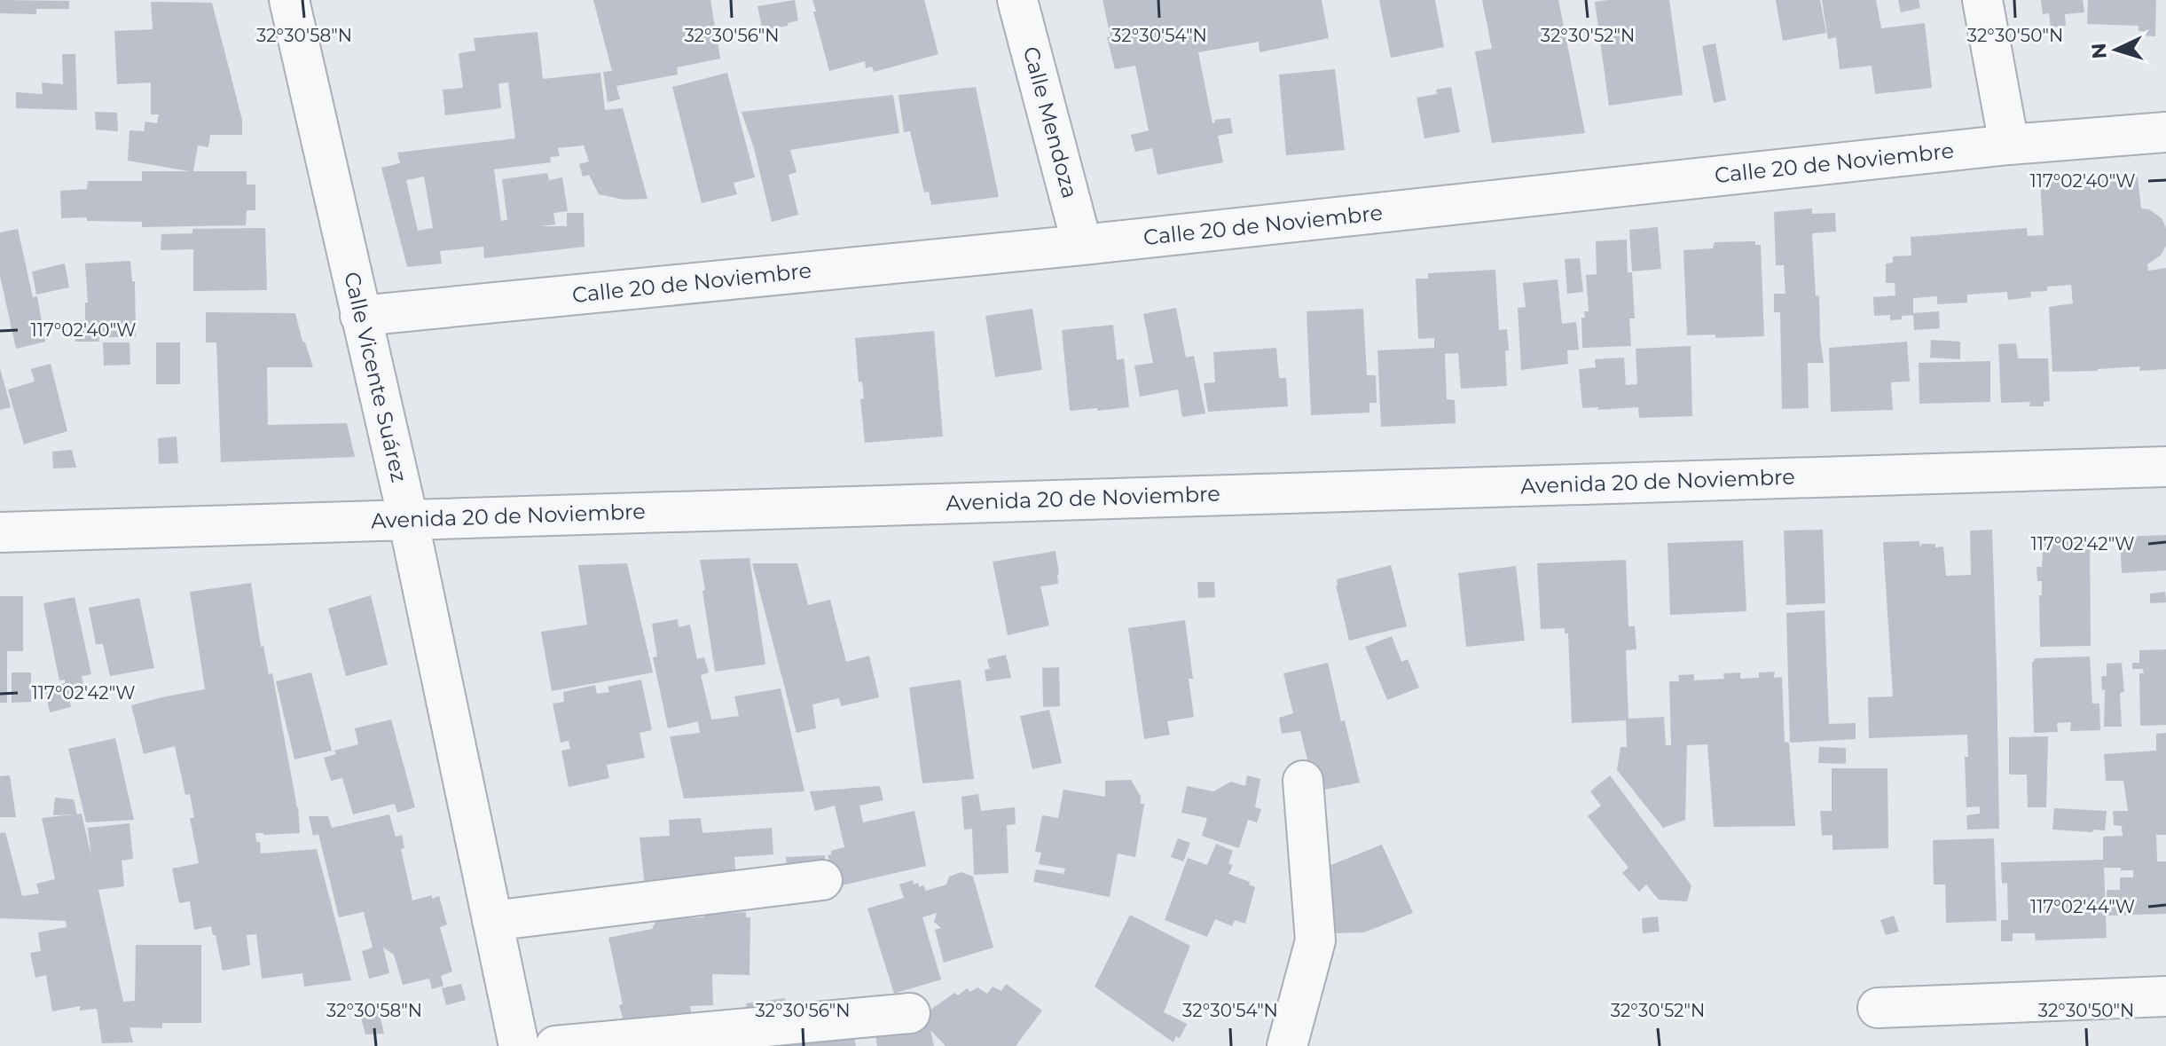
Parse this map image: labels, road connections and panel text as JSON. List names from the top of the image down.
{
  "streets": {
    "street": [
      "Calle Mendoza",
      "Calle 20 de Noviembre",
      "Calle Vicente Suárez",
      "Avenida 20 de Noviembre"
    ]
  },
  "crossings": [
    ["Calle Mendoza", "Calle 20 de Noviembre"],
    ["Calle 20 de Noviembre", "Calle Vicente Suárez"],
    ["Calle Vicente Suárez", "Avenida 20 de Noviembre"]
  ],
  "north": "left",
  "coordinates": [
    "32°30'58\"N",
    "32°30'56\"N",
    "32°30'54\"N",
    "32°30'52\"N",
    "32°30'50\"N",
    "117°02'40\"W",
    "117°02'42\"W",
    "117°02'44\"W"
  ]
}
